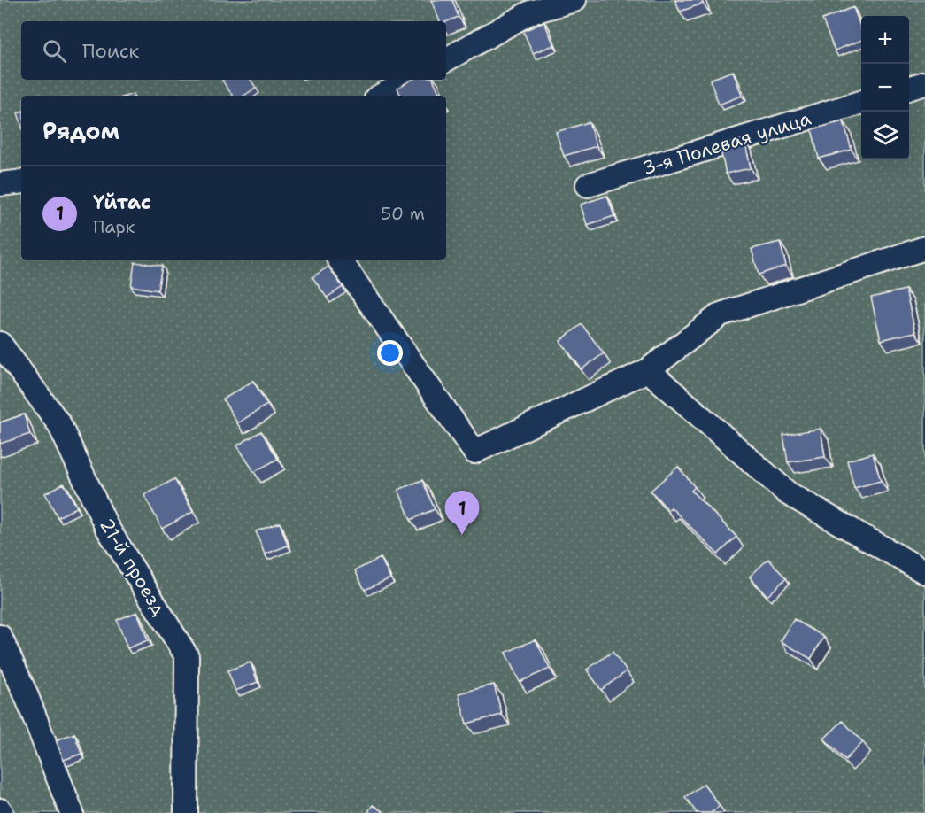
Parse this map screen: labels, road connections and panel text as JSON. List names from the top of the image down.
{
  "streets": {
    "street": ["3-я Полевая улица", "21-й проезд"]
  },
  "page": {
    "map_buttons": ["+", "−"],
    "search": "Поиск",
    "heading": "Рядом",
    "list": [
      {
        "mark": "1",
        "name": "Үйтас",
        "note": "Парк",
        "value": "50 m"
      }
    ],
    "pins": "1"
  }
}
